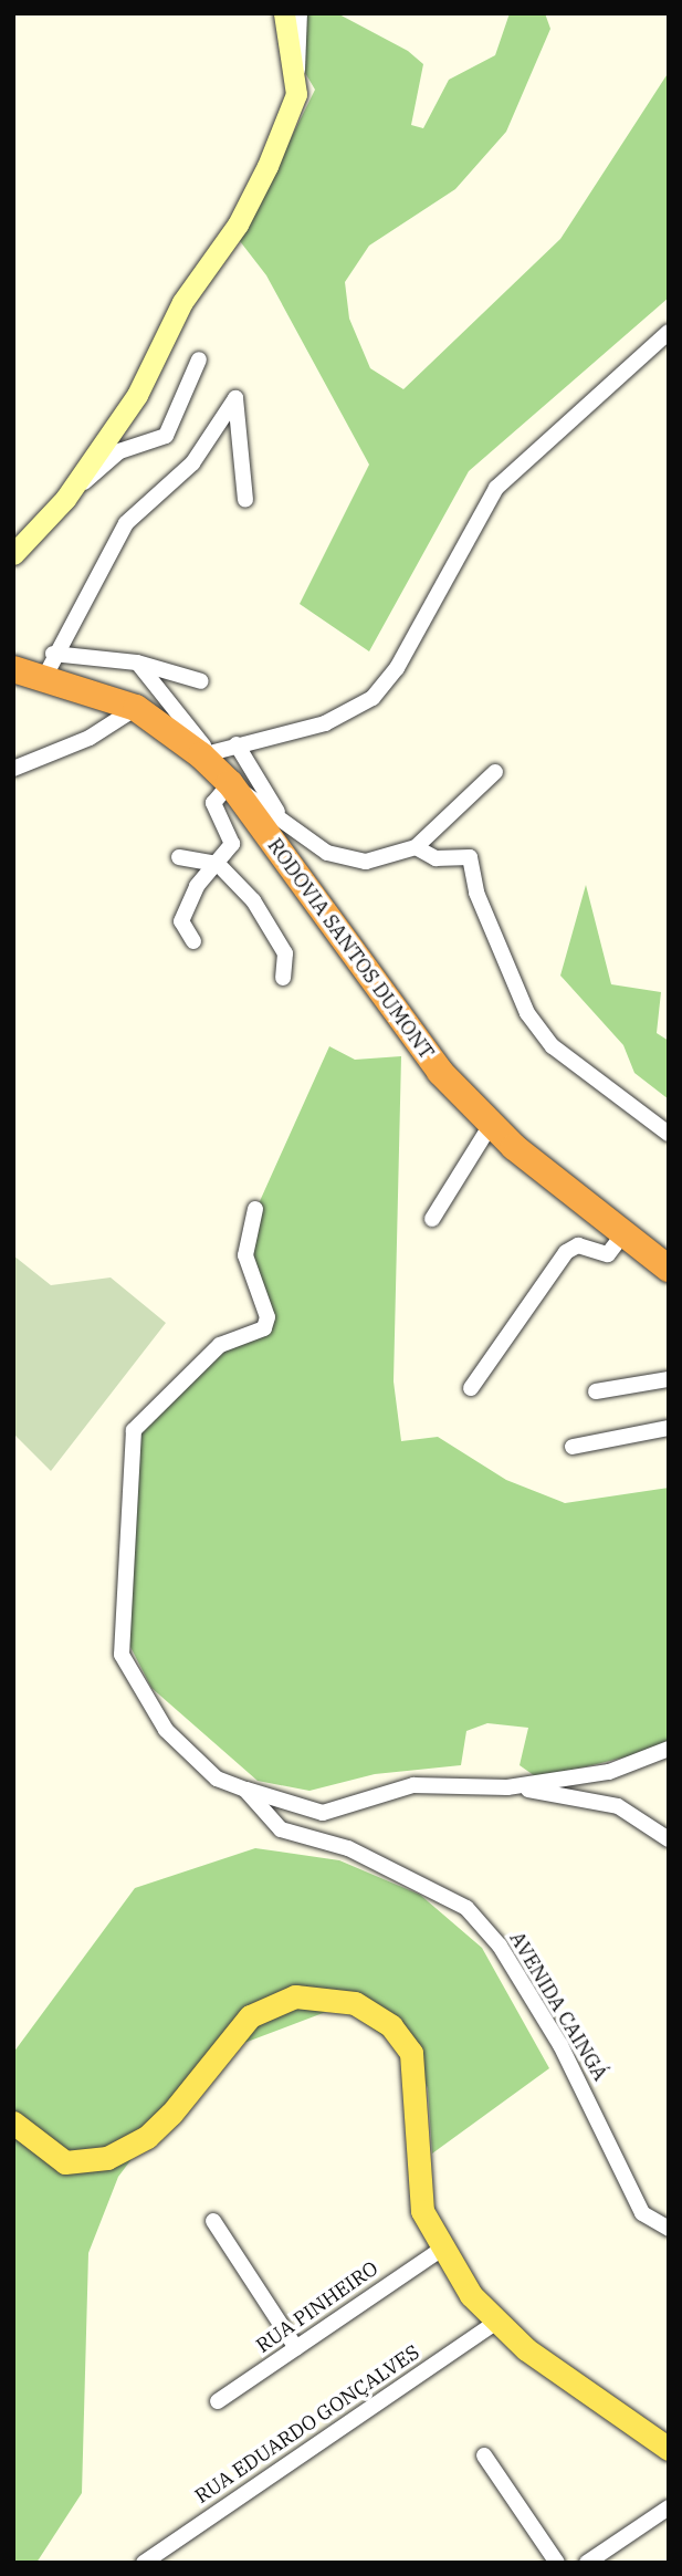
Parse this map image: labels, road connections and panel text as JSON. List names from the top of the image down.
{
  "streets": {
    "highway": ["RODOVIA SANTOS DUMONT"],
    "street": ["AVENIDA CAINGÁ", "RUA PINHEIRO", "RUA EDUARDO GONÇALVES"]
  }
}
